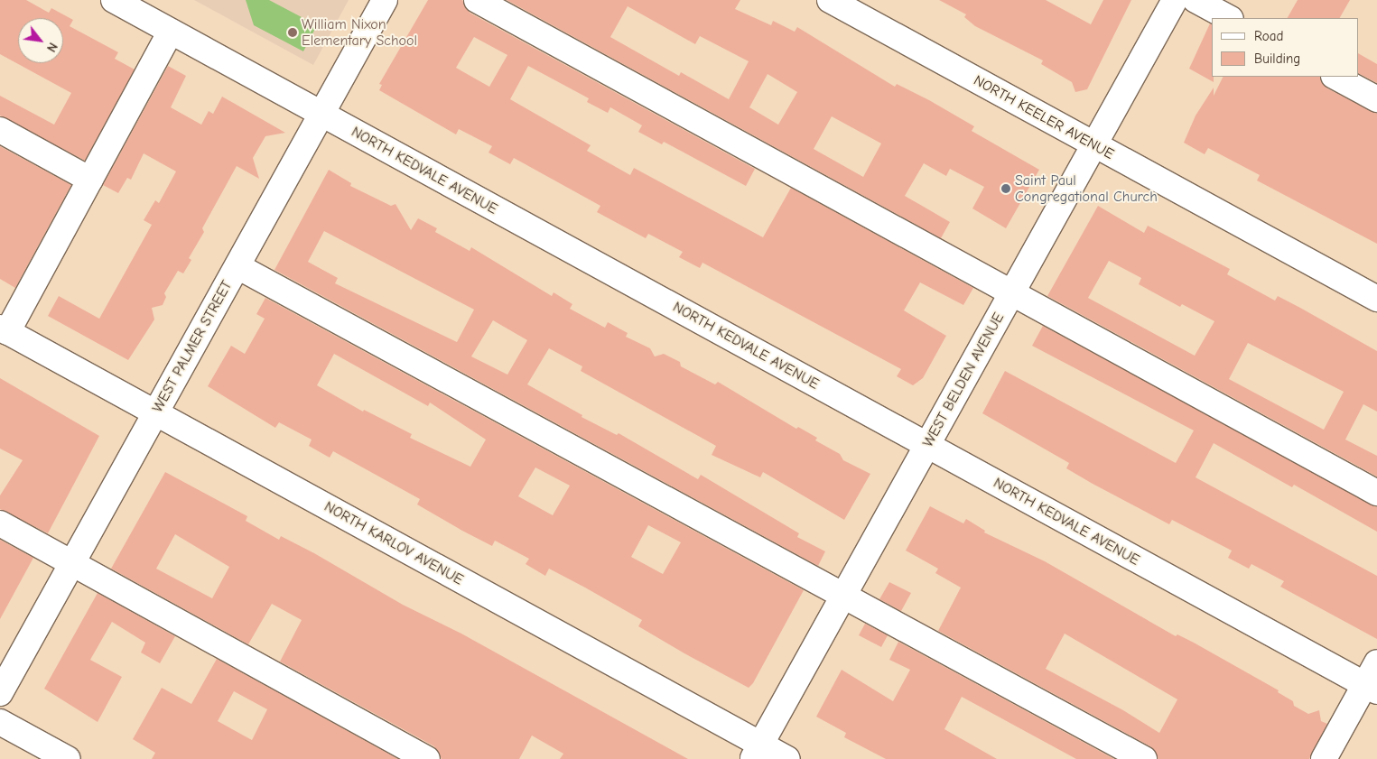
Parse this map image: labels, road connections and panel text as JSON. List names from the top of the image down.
{
  "streets": {
    "street": [
      "NORTH KEELER AVENUE",
      "NORTH KEDVALE AVENUE",
      "WEST PALMER STREET",
      "WEST BELDEN AVENUE",
      "NORTH KARLOV AVENUE"
    ]
  },
  "crossings": [
    ["NORTH KEELER AVENUE", "WEST BELDEN AVENUE"],
    ["NORTH KEDVALE AVENUE", "WEST PALMER STREET"],
    ["NORTH KEDVALE AVENUE", "WEST BELDEN AVENUE"],
    ["WEST PALMER STREET", "NORTH KARLOV AVENUE"],
    ["WEST BELDEN AVENUE", "NORTH KARLOV AVENUE"]
  ],
  "places": ["William Nixon Elementary School", "Saint Paul Congregational Church"],
  "legend": ["Road", "Building"],
  "north": "bottom right"
}
